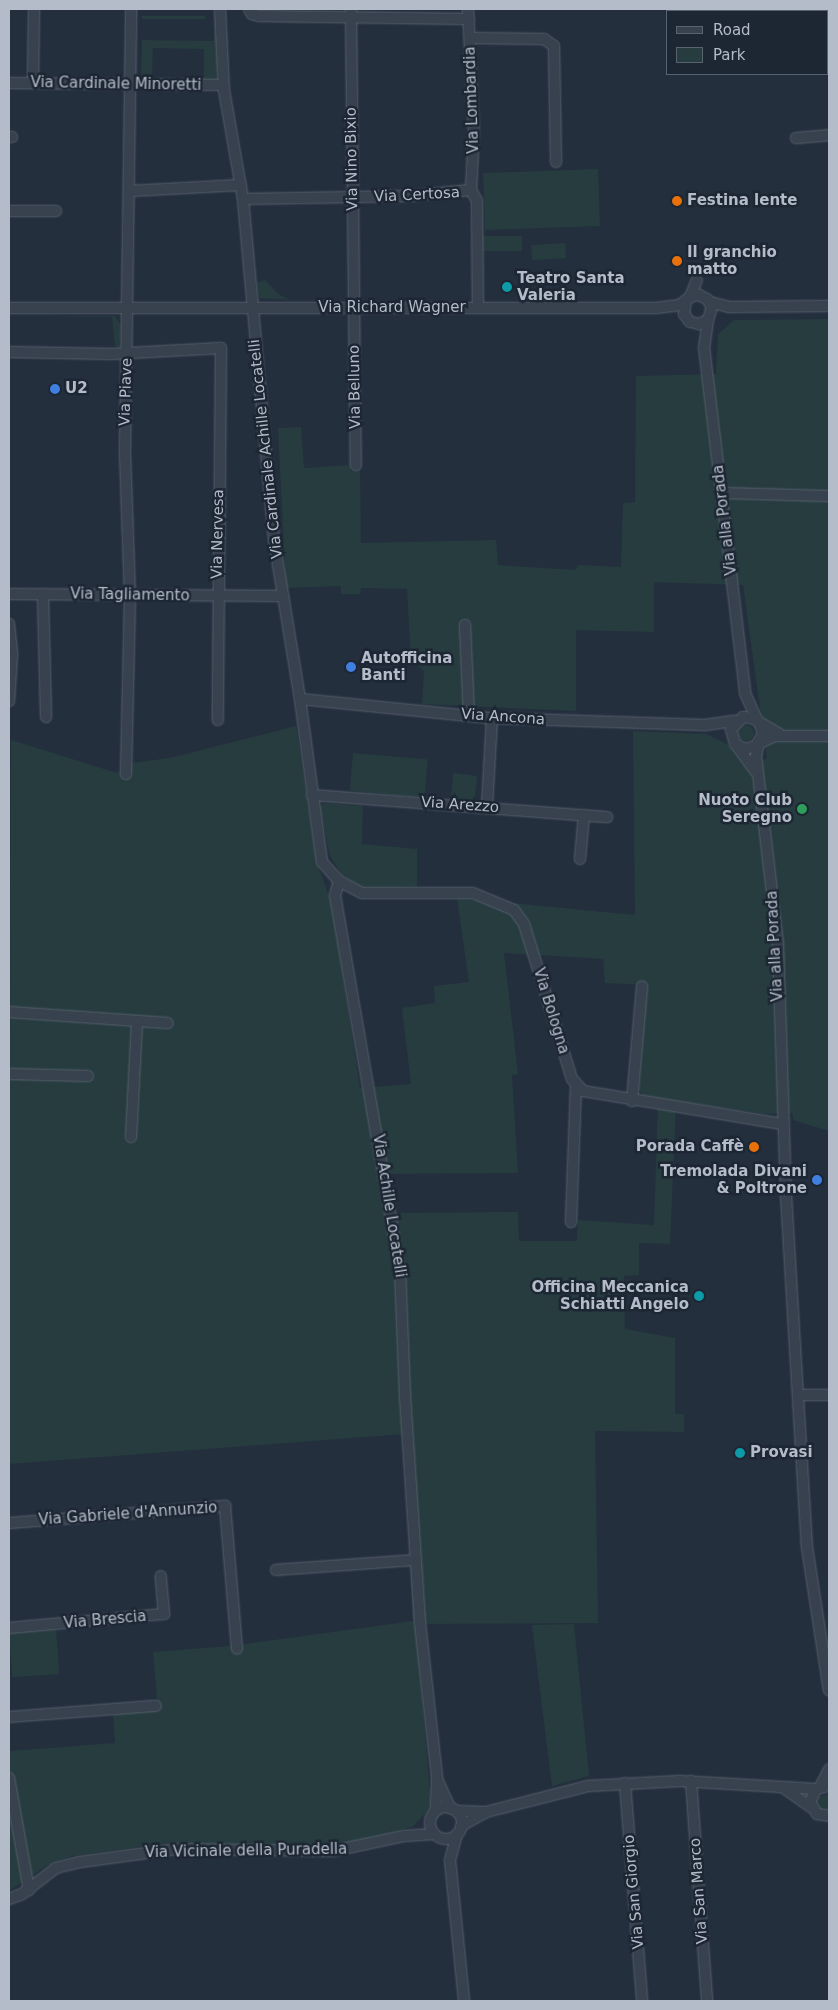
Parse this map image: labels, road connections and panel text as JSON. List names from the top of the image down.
{
  "streets": {
    "street": [
      "Via Cardinale Minoretti",
      "Via Lombardia",
      "Via Nino Bixio",
      "Via Certosa",
      "Via Richard Wagner",
      "Via Belluno",
      "Via Piave",
      "Via Cardinale Achille Locatelli",
      "Via alla Porada",
      "Via Nervesa",
      "Via Tagliamento",
      "Via Ancona",
      "Via Arezzo",
      "Via Bologna",
      "Via Achille Locatelli",
      "Via Gabriele d'Annunzio",
      "Via Brescia",
      "Via Vicinale della Puradella",
      "Via San Marco",
      "Via San Giorgio"
    ]
  },
  "crossings": [
    ["Via Cardinale Minoretti", "Via Piave"],
    ["Via Cardinale Minoretti", "Via Cardinale Achille Locatelli"],
    ["Via Lombardia", "Via Certosa"],
    ["Via Lombardia", "Via Richard Wagner"],
    ["Via Nino Bixio", "Via Certosa"],
    ["Via Nino Bixio", "Via Richard Wagner"],
    ["Via Nino Bixio", "Via Belluno"],
    ["Via Certosa", "Via Cardinale Achille Locatelli"],
    ["Via Richard Wagner", "Via Belluno"],
    ["Via Richard Wagner", "Via Piave"],
    ["Via Richard Wagner", "Via Cardinale Achille Locatelli"],
    ["Via Richard Wagner", "Via alla Porada"],
    ["Via Piave", "Via Nervesa"],
    ["Via Piave", "Via Tagliamento"],
    ["Via Cardinale Achille Locatelli", "Via Tagliamento"],
    ["Via Cardinale Achille Locatelli", "Via Ancona"],
    ["Via Cardinale Achille Locatelli", "Via Arezzo"],
    ["Via Cardinale Achille Locatelli", "Via Bologna"],
    ["Via Cardinale Achille Locatelli", "Via Achille Locatelli"],
    ["Via alla Porada", "Via Ancona"],
    ["Via Nervesa", "Via Tagliamento"],
    ["Via Bologna", "Via Achille Locatelli"]
  ],
  "places": [
    "Festina lente",
    "Il granchio matto",
    "Teatro Santa Valeria",
    "U2",
    "Autofficina Banti",
    "Nuoto Club Seregno",
    "Porada Caffè",
    "Tremolada Divani & Poltrone",
    "Officina Meccanica Schiatti Angelo",
    "Provasi"
  ],
  "legend": ["Road", "Park"]
}
